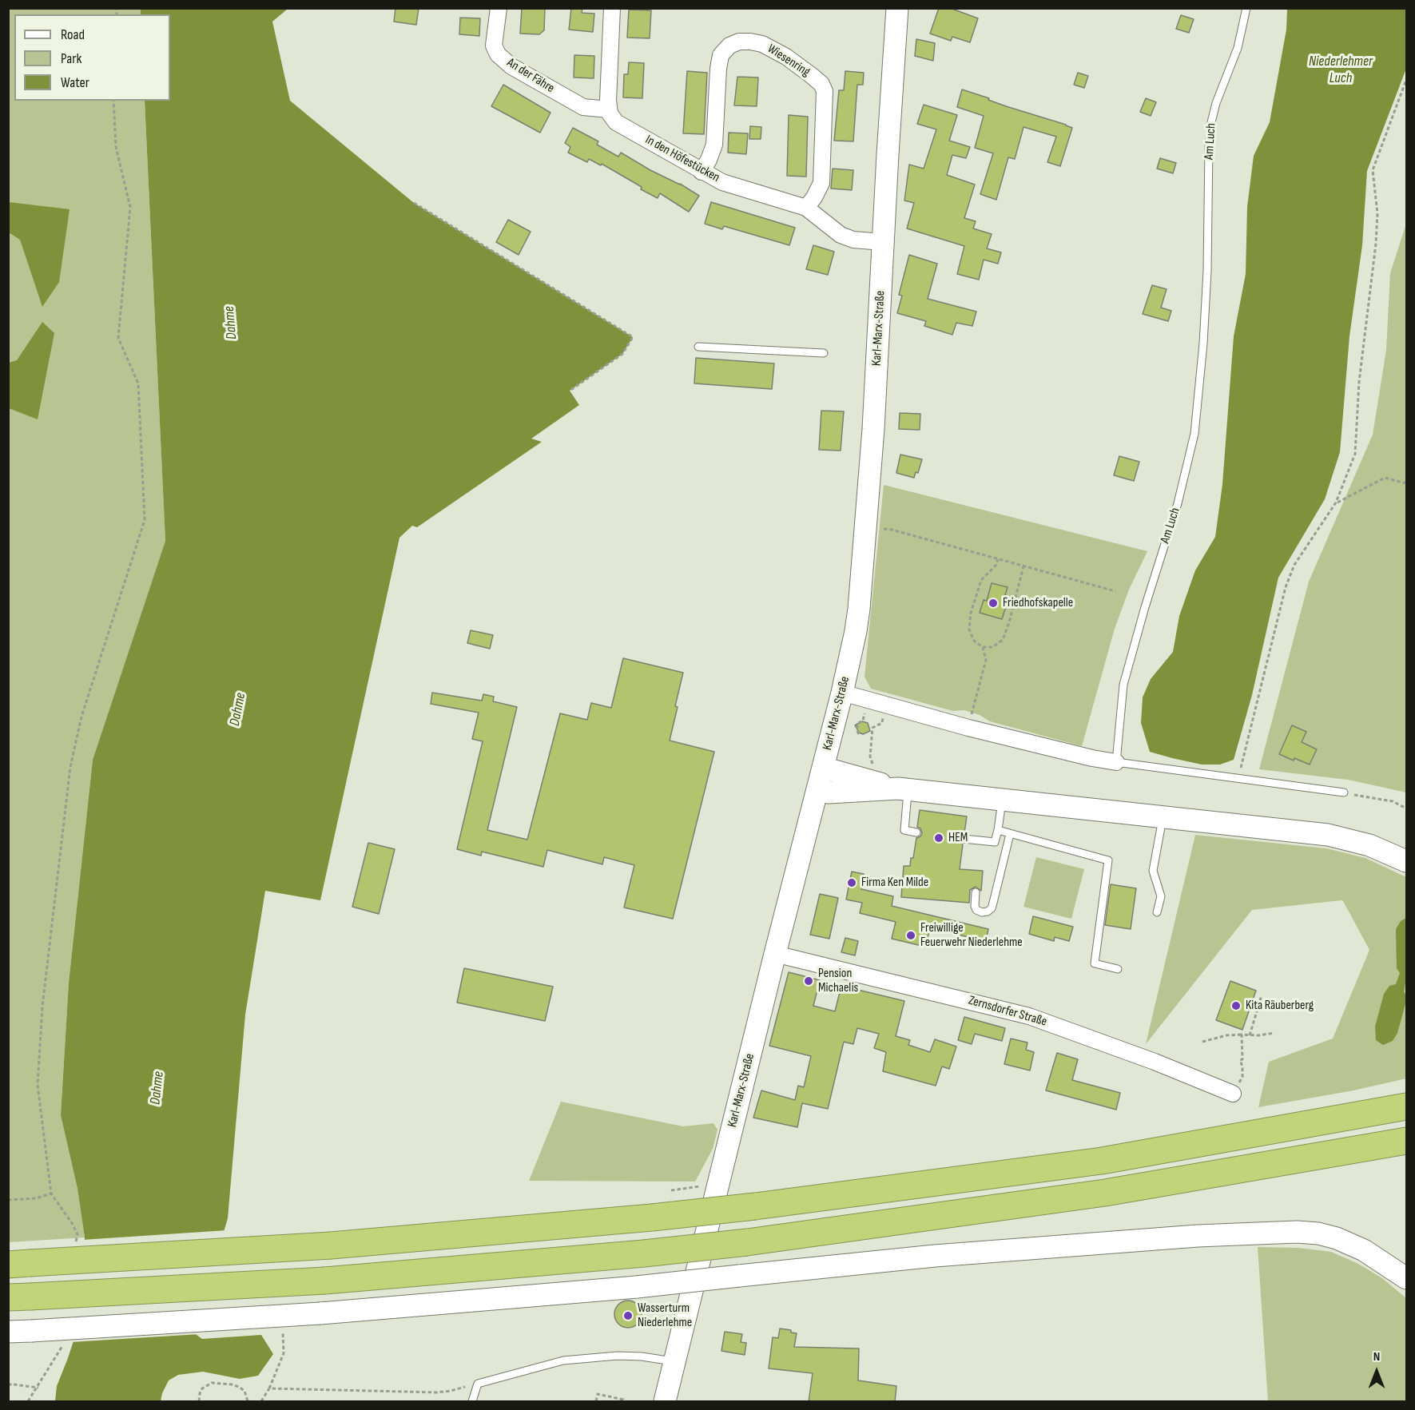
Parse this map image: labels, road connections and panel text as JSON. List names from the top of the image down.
{
  "streets": {
    "street": [
      "Wiesenring",
      "An der Fähre",
      "In den Höfestücken",
      "Karl-Marx-Straße",
      "Zernsdorfer Straße"
    ],
    "lane": ["Am Luch"]
  },
  "crossings": [
    ["Wiesenring", "In den Höfestücken"],
    ["An der Fähre", "In den Höfestücken"],
    ["In den Höfestücken", "Karl-Marx-Straße"],
    ["Karl-Marx-Straße", "Zernsdorfer Straße"]
  ],
  "water": ["Niederlehmer Luch", "Dahme"],
  "places": [
    "Friedhofskapelle",
    "HEM",
    "Firma Ken Milde",
    "Freiwillige Feuerwehr Niederlehme",
    "Pension Michaelis",
    "Kita Räuberberg",
    "Wasserturm Niederlehme"
  ],
  "legend": ["Road", "Park", "Water"],
  "north": "top"
}
